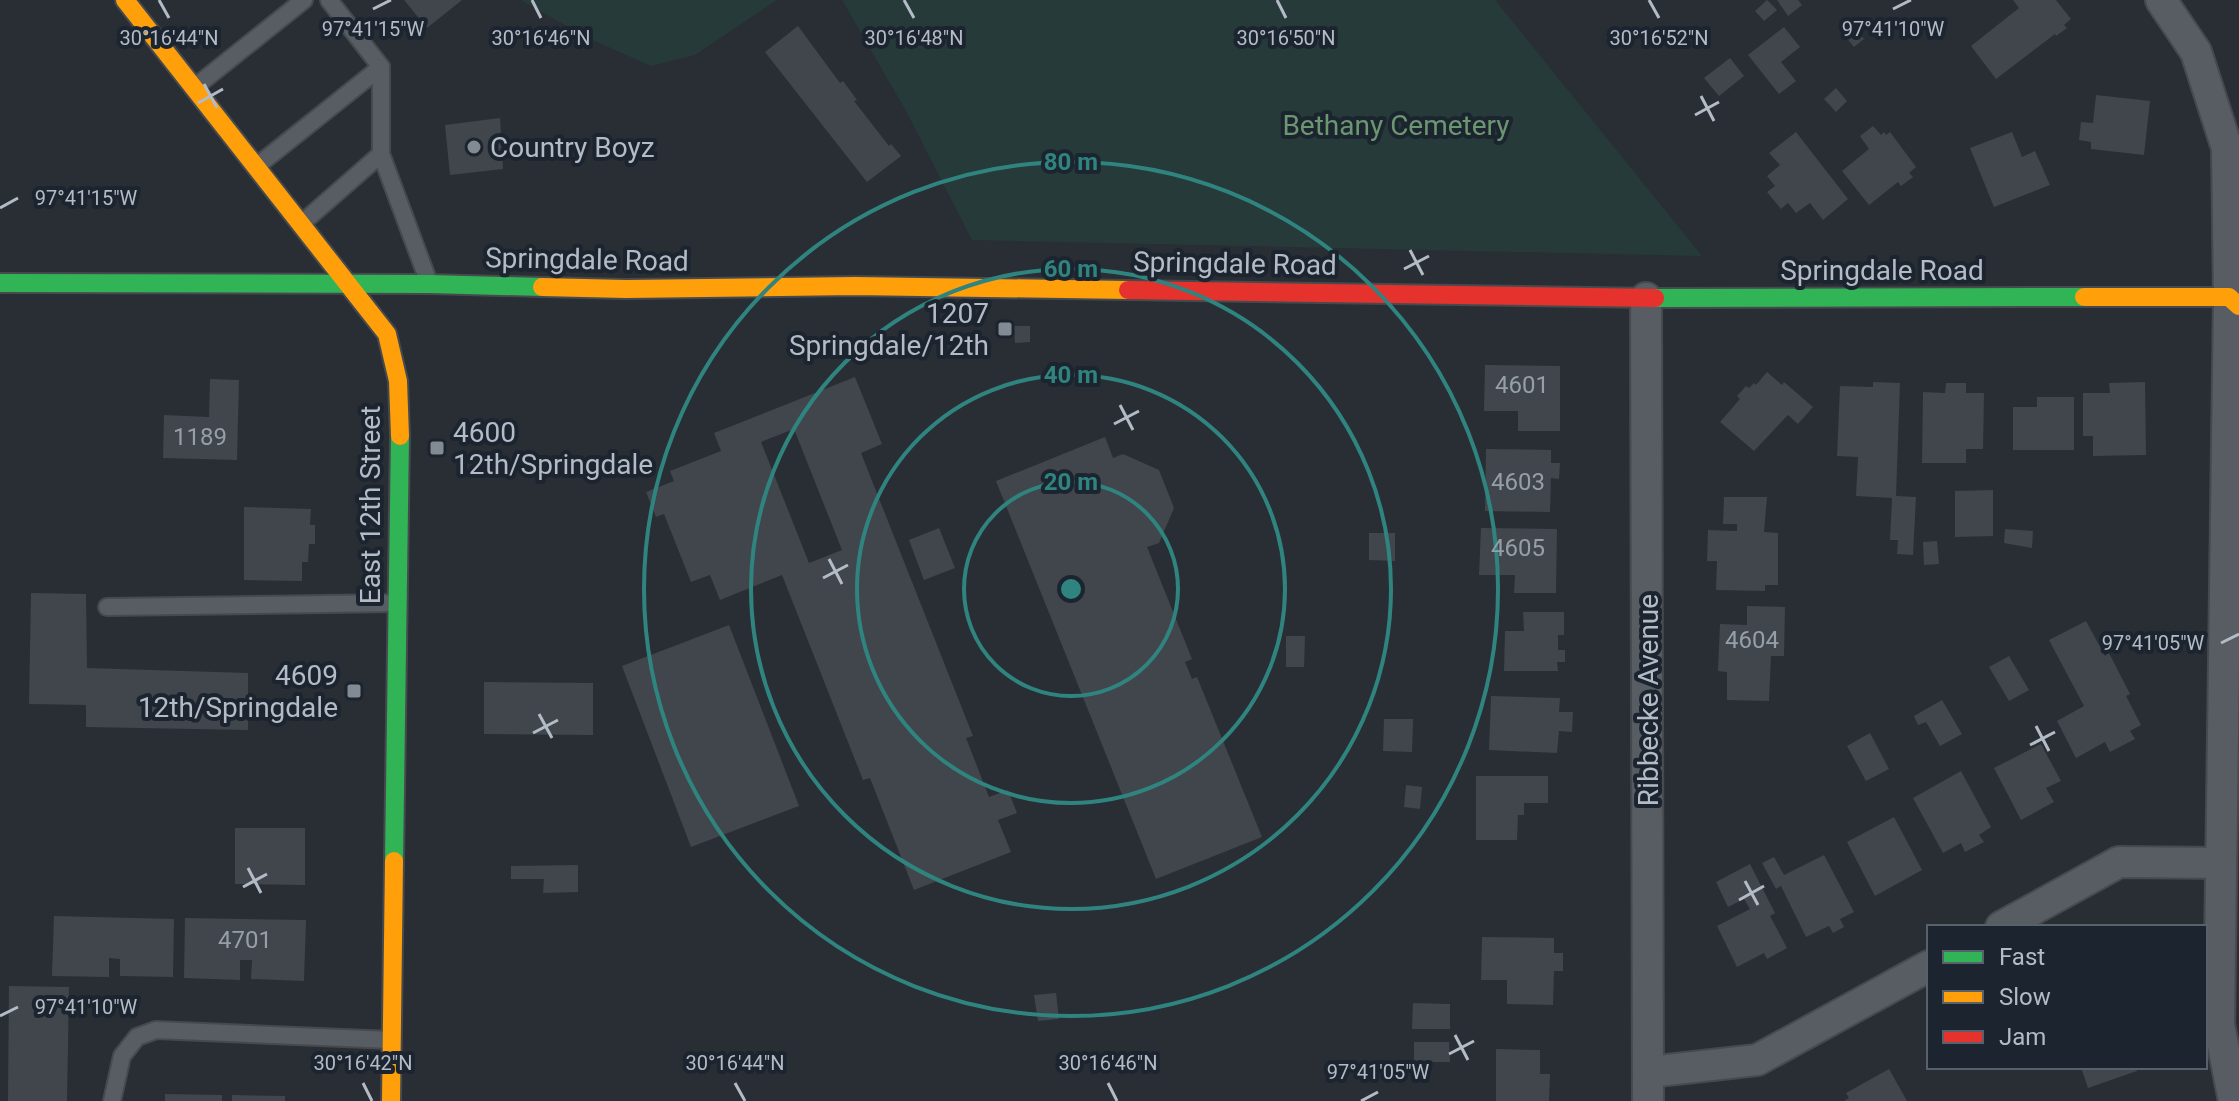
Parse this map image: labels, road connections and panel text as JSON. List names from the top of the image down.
{
  "streets": {
    "main road": ["Springdale Road", "East 12th Street"],
    "street": ["Ribbecke Avenue"]
  },
  "crossings": [
    ["Springdale Road", "East 12th Street"],
    ["Springdale Road", "Ribbecke Avenue"]
  ],
  "parks": ["Bethany Cemetery"],
  "places": {
    "other": ["Country Boyz"],
    "transit": ["1207 Springdale/12th", "4600 12th/Springdale", "4609 12th/Springdale"]
  },
  "house_numbers": [
    "4601",
    "1189",
    "4603",
    "4605",
    "4604",
    "4701"
  ],
  "legend": ["Fast", "Slow", "Jam"],
  "coordinates": [
    "97°41'15\"W",
    "97°41'10\"W",
    "30°16'44\"N",
    "30°16'46\"N",
    "30°16'48\"N",
    "30°16'50\"N",
    "30°16'52\"N",
    "97°41'05\"W",
    "30°16'42\"N"
  ],
  "rings": [
    "80 m",
    "60 m",
    "40 m",
    "20 m"
  ]
}
